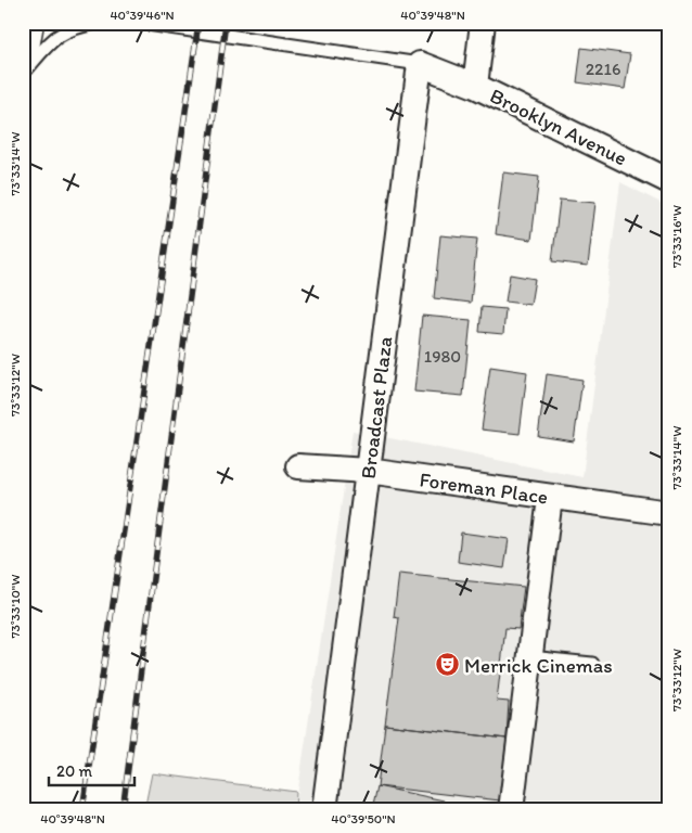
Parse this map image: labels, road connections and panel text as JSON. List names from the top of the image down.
{
  "streets": {
    "street": ["Brooklyn Avenue", "Broadcast Plaza", "Foreman Place"]
  },
  "crossings": [
    ["Broadcast Plaza", "Foreman Place"]
  ],
  "places": {
    "theatre": ["Merrick Cinemas"]
  },
  "house_numbers": ["2216", "1980"],
  "scale_bar": "20 m",
  "coordinates": [
    "40°39'46\"N",
    "40°39'48\"N",
    "73°33'14\"W",
    "73°33'16\"W",
    "73°33'12\"W",
    "73°33'10\"W",
    "40°39'50\"N"
  ]
}
